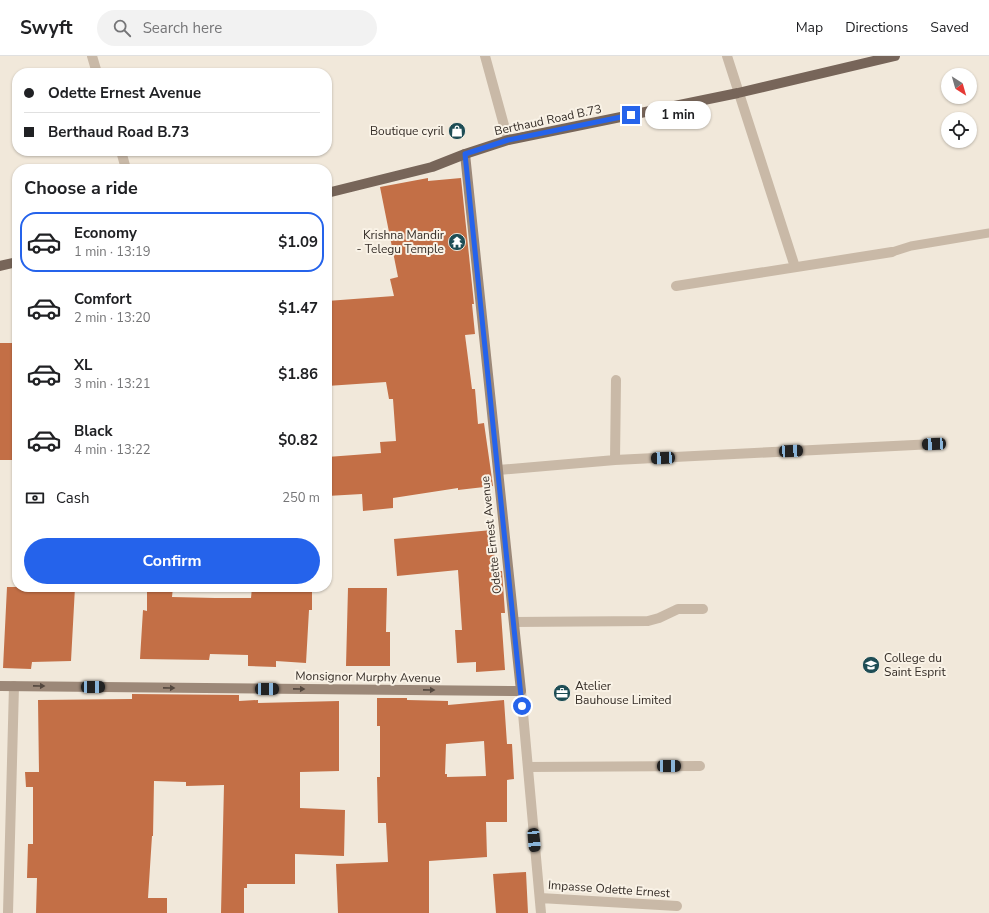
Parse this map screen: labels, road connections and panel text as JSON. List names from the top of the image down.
{
  "streets": {
    "main road": ["Berthaud Road B.73"],
    "street": ["Odette Ernest Avenue", "Monsignor Murphy Avenue", "Impasse Odette Ernest"]
  },
  "crossings": [
    ["Berthaud Road B.73", "Odette Ernest Avenue"],
    ["Odette Ernest Avenue", "Monsignor Murphy Avenue"],
    ["Odette Ernest Avenue", "Impasse Odette Ernest"]
  ],
  "one_way": ["Monsignor Murphy Avenue"],
  "places": {
    "shop": ["Boutique cyril"],
    "temple": ["Krishna Mandir - Telegu Temple"],
    "school or university": ["College du Saint Esprit"],
    "office": ["Atelier Bauhouse Limited"]
  },
  "north": "bottom right",
  "page": {
    "header": "Swyft",
    "search": "Search here",
    "nav": ["Map", "Directions", "Saved"],
    "banner": ["Odette Ernest Avenue", "Berthaud Road B.73"],
    "bubble": "1 min",
    "heading": "Choose a ride",
    "list": [
      {
        "name": "Economy",
        "note": "1 min · 13:19",
        "value": "$1.09"
      },
      {
        "name": "Comfort",
        "note": "2 min · 13:20",
        "value": "$1.47"
      },
      {
        "name": "XL",
        "note": "3 min · 13:21",
        "value": "$1.86"
      },
      {
        "name": "Black",
        "note": "4 min · 13:22",
        "value": "$0.82"
      }
    ],
    "pay": ["Cash", "250 m"],
    "buttons": "Confirm"
  }
}
